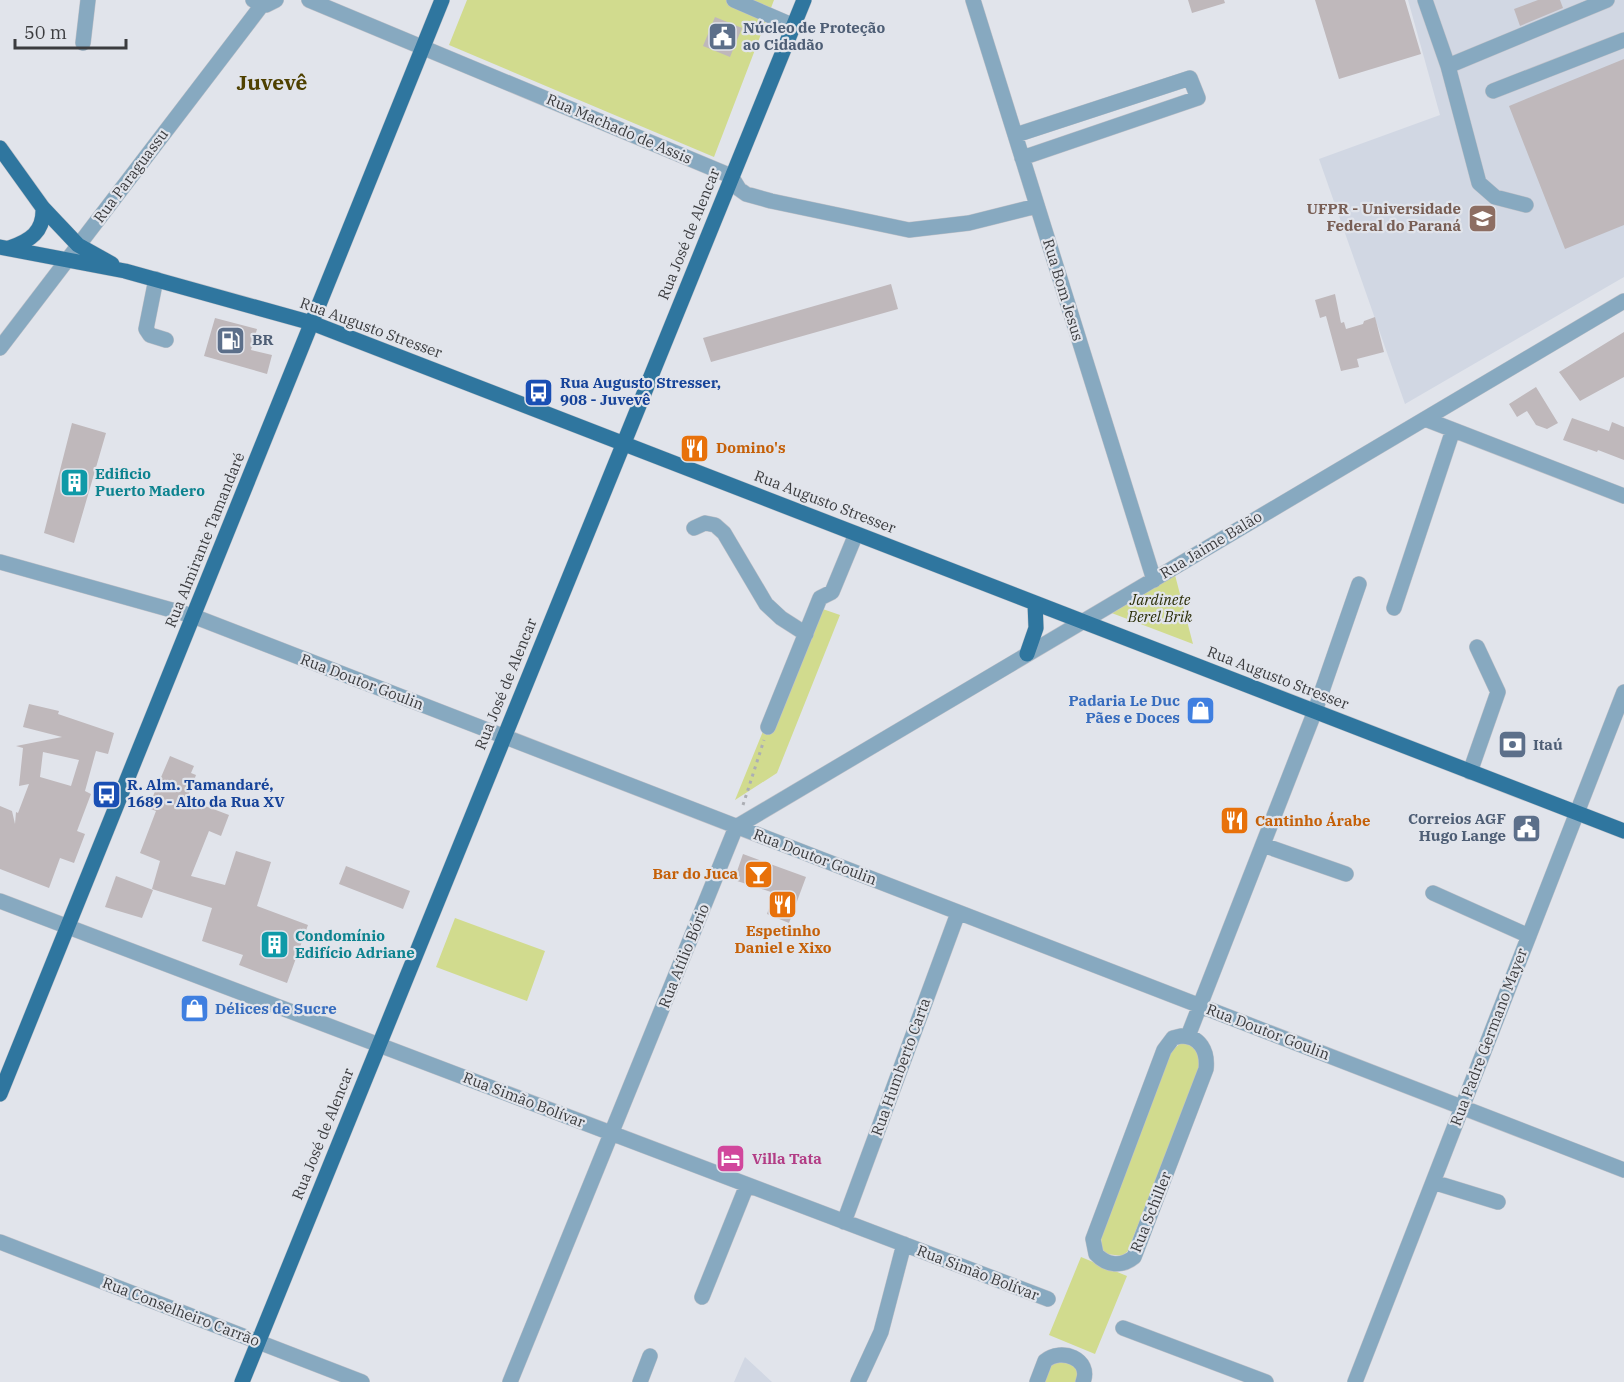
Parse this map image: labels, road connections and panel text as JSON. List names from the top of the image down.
{
  "streets": {
    "main road": ["Rua José de Alencar", "Rua Augusto Stresser", "Rua Almirante Tamandaré"],
    "street": [
      "Rua Machado de Assis",
      "Rua Paraguassu",
      "Rua Bom Jesus",
      "Rua Jaime Balão",
      "Rua Doutor Goulin",
      "Rua Atílio Bório",
      "Rua Padre Germano Mayer",
      "Rua Humberto Carta",
      "Rua Simão Bolívar",
      "Rua Schiller",
      "Rua Conselheiro Carrão"
    ]
  },
  "crossings": [
    ["Rua Machado de Assis", "Rua José de Alencar"],
    ["Rua Machado de Assis", "Rua Bom Jesus"],
    ["Rua Machado de Assis", "Rua Almirante Tamandaré"],
    ["Rua Paraguassu", "Rua Augusto Stresser"],
    ["Rua José de Alencar", "Rua Augusto Stresser"],
    ["Rua José de Alencar", "Rua Doutor Goulin"],
    ["Rua José de Alencar", "Rua Simão Bolívar"],
    ["Rua José de Alencar", "Rua Conselheiro Carrão"],
    ["Rua Bom Jesus", "Rua Jaime Balão"],
    ["Rua Augusto Stresser", "Rua Almirante Tamandaré"],
    ["Rua Augusto Stresser", "Rua Jaime Balão"],
    ["Rua Augusto Stresser", "Rua Padre Germano Mayer"],
    ["Rua Almirante Tamandaré", "Rua Doutor Goulin"],
    ["Rua Almirante Tamandaré", "Rua Simão Bolívar"],
    ["Rua Jaime Balão", "Rua Doutor Goulin"],
    ["Rua Jaime Balão", "Rua Atílio Bório"],
    ["Rua Doutor Goulin", "Rua Atílio Bório"],
    ["Rua Doutor Goulin", "Rua Padre Germano Mayer"],
    ["Rua Doutor Goulin", "Rua Humberto Carta"],
    ["Rua Atílio Bório", "Rua Simão Bolívar"],
    ["Rua Humberto Carta", "Rua Simão Bolívar"]
  ],
  "districts": ["Juvevê"],
  "parks": ["Jardinete Berel Brik"],
  "places": {
    "public building": ["Núcleo de Proteção ao Cidadão", "Correios AGF Hugo Lange"],
    "school or university": ["UFPR - Universidade Federal do Paraná"],
    "fuel station": ["BR"],
    "bus stop": ["Rua Augusto Stresser, 908 - Juvevê", "R. Alm. Tamandaré, 1689 - Alto da Rua XV"],
    "restaurant": ["Domino's", "Cantinho Árabe", "Espetinho Daniel e Xixo"],
    "building": ["Edificio Puerto Madero", "Condomínio Edifício Adriane"],
    "shop": ["Padaria Le Duc Pães e Doces", "Délices de Sucre"],
    "bank": ["Itaú"],
    "bar": ["Bar do Juca"],
    "hotel": ["Villa Tata"]
  },
  "scale_bar": "50 m"
}
